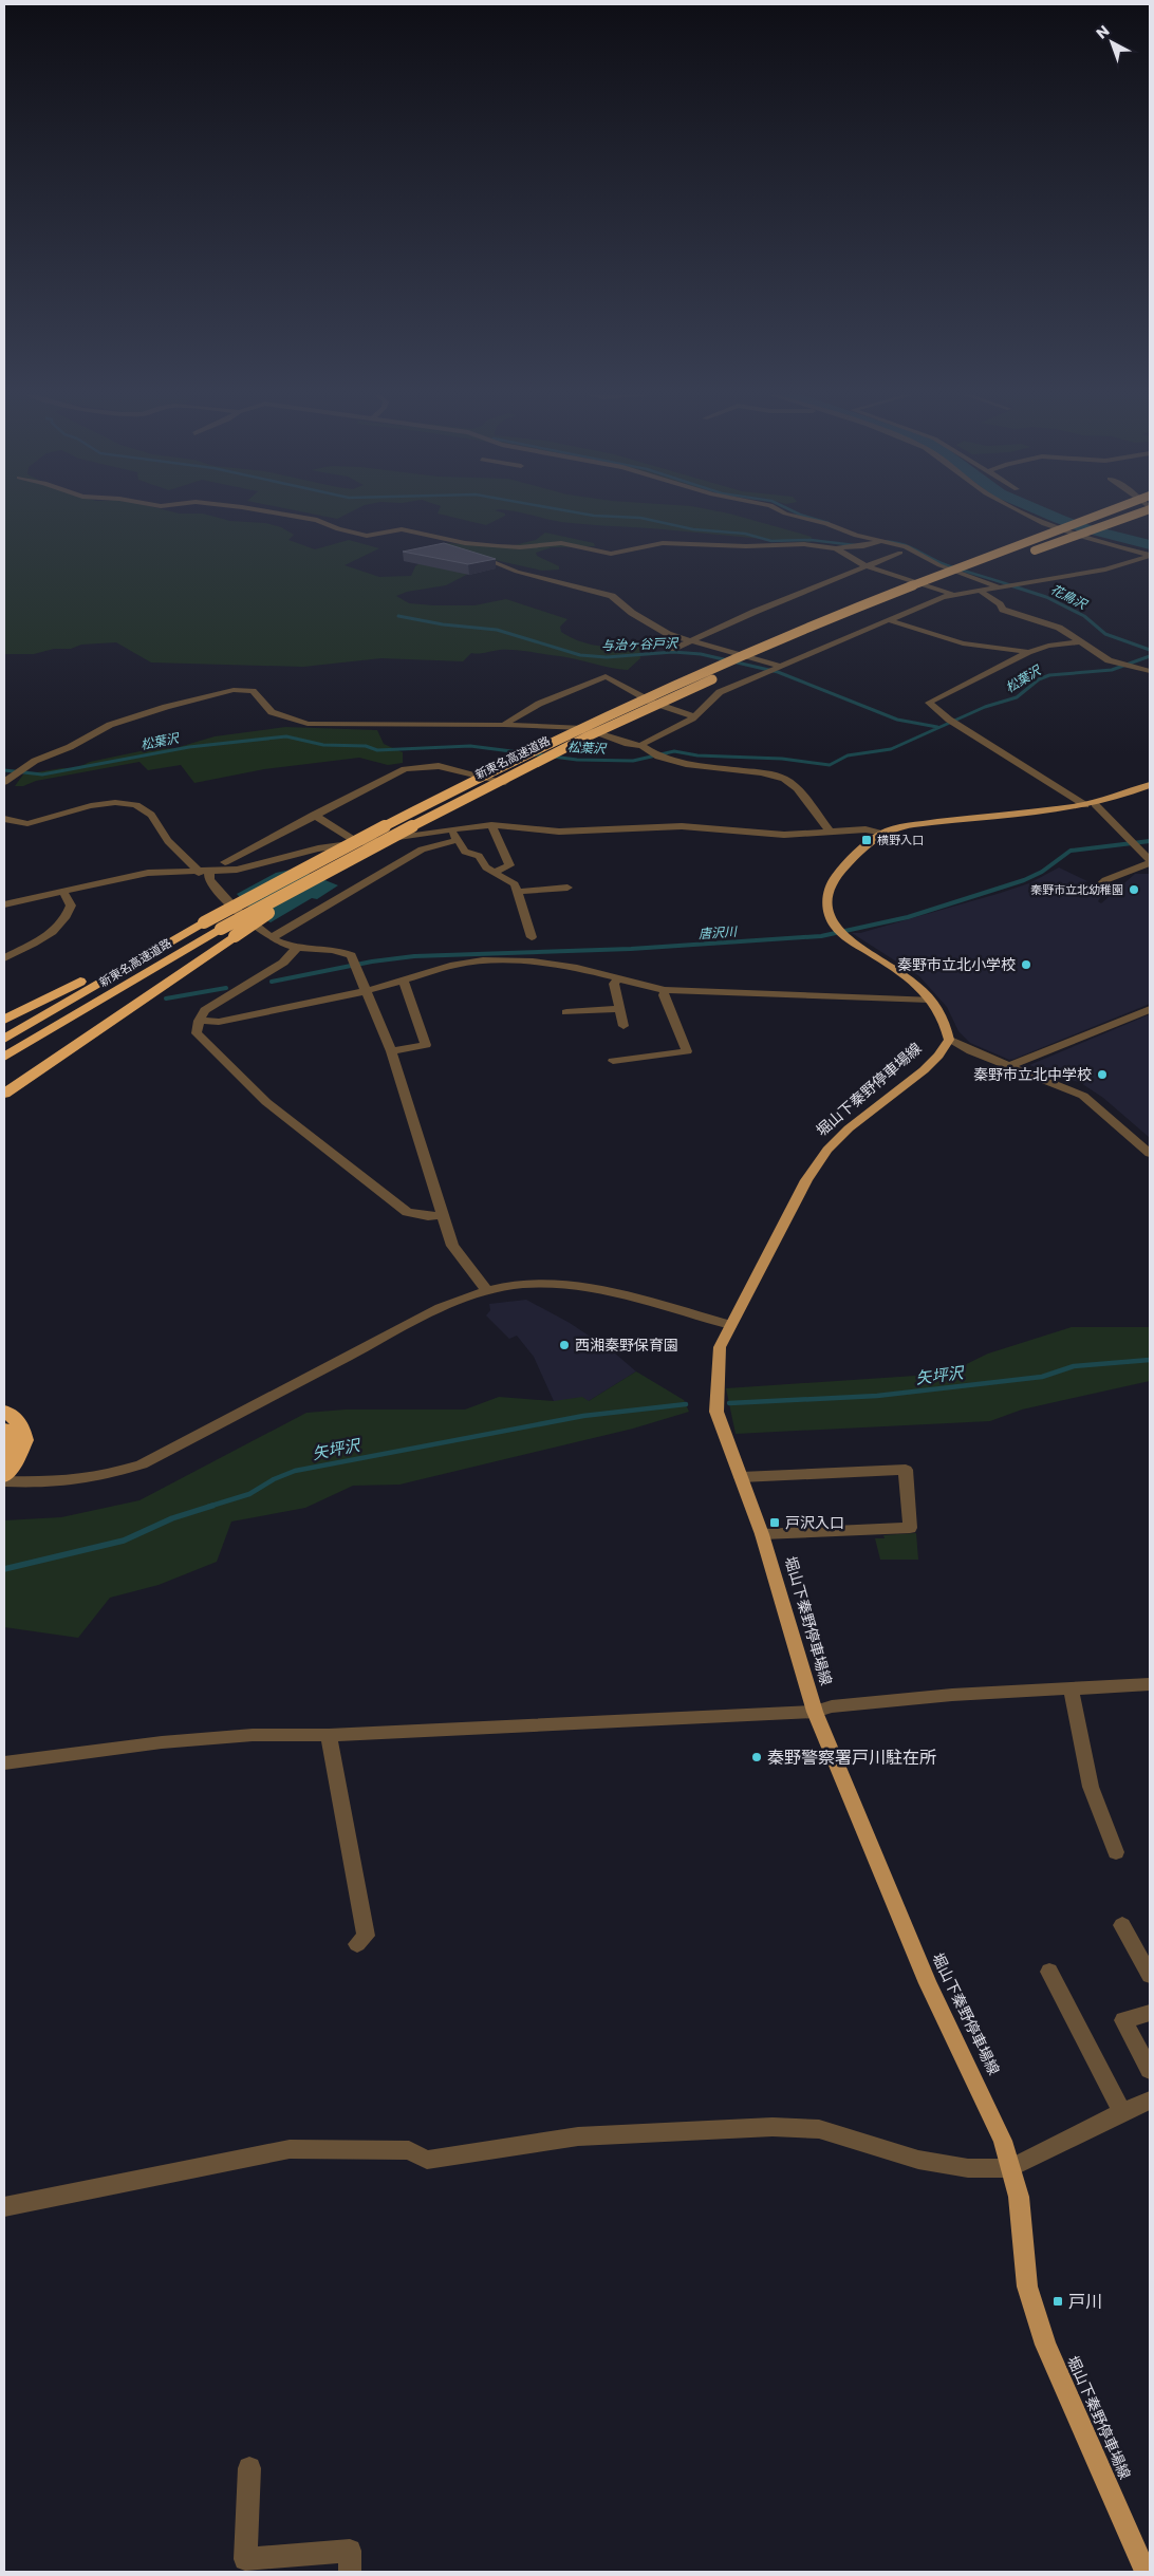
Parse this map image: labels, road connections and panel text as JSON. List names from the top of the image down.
{
  "streets": {
    "highway": ["新東名高速道路"],
    "main road": ["堀山下秦野停車場線"]
  },
  "water": [
    "花鳥沢",
    "与治ヶ谷戸沢",
    "松葉沢",
    "唐沢川",
    "矢坪沢"
  ],
  "places": {
    "transit": ["横野入口", "戸沢入口", "戸川"],
    "other": [
      "秦野市立北幼稚園",
      "秦野市立北小学校",
      "秦野市立北中学校",
      "西湘秦野保育園",
      "秦野警察署戸川駐在所"
    ]
  },
  "north": "top left"
}
